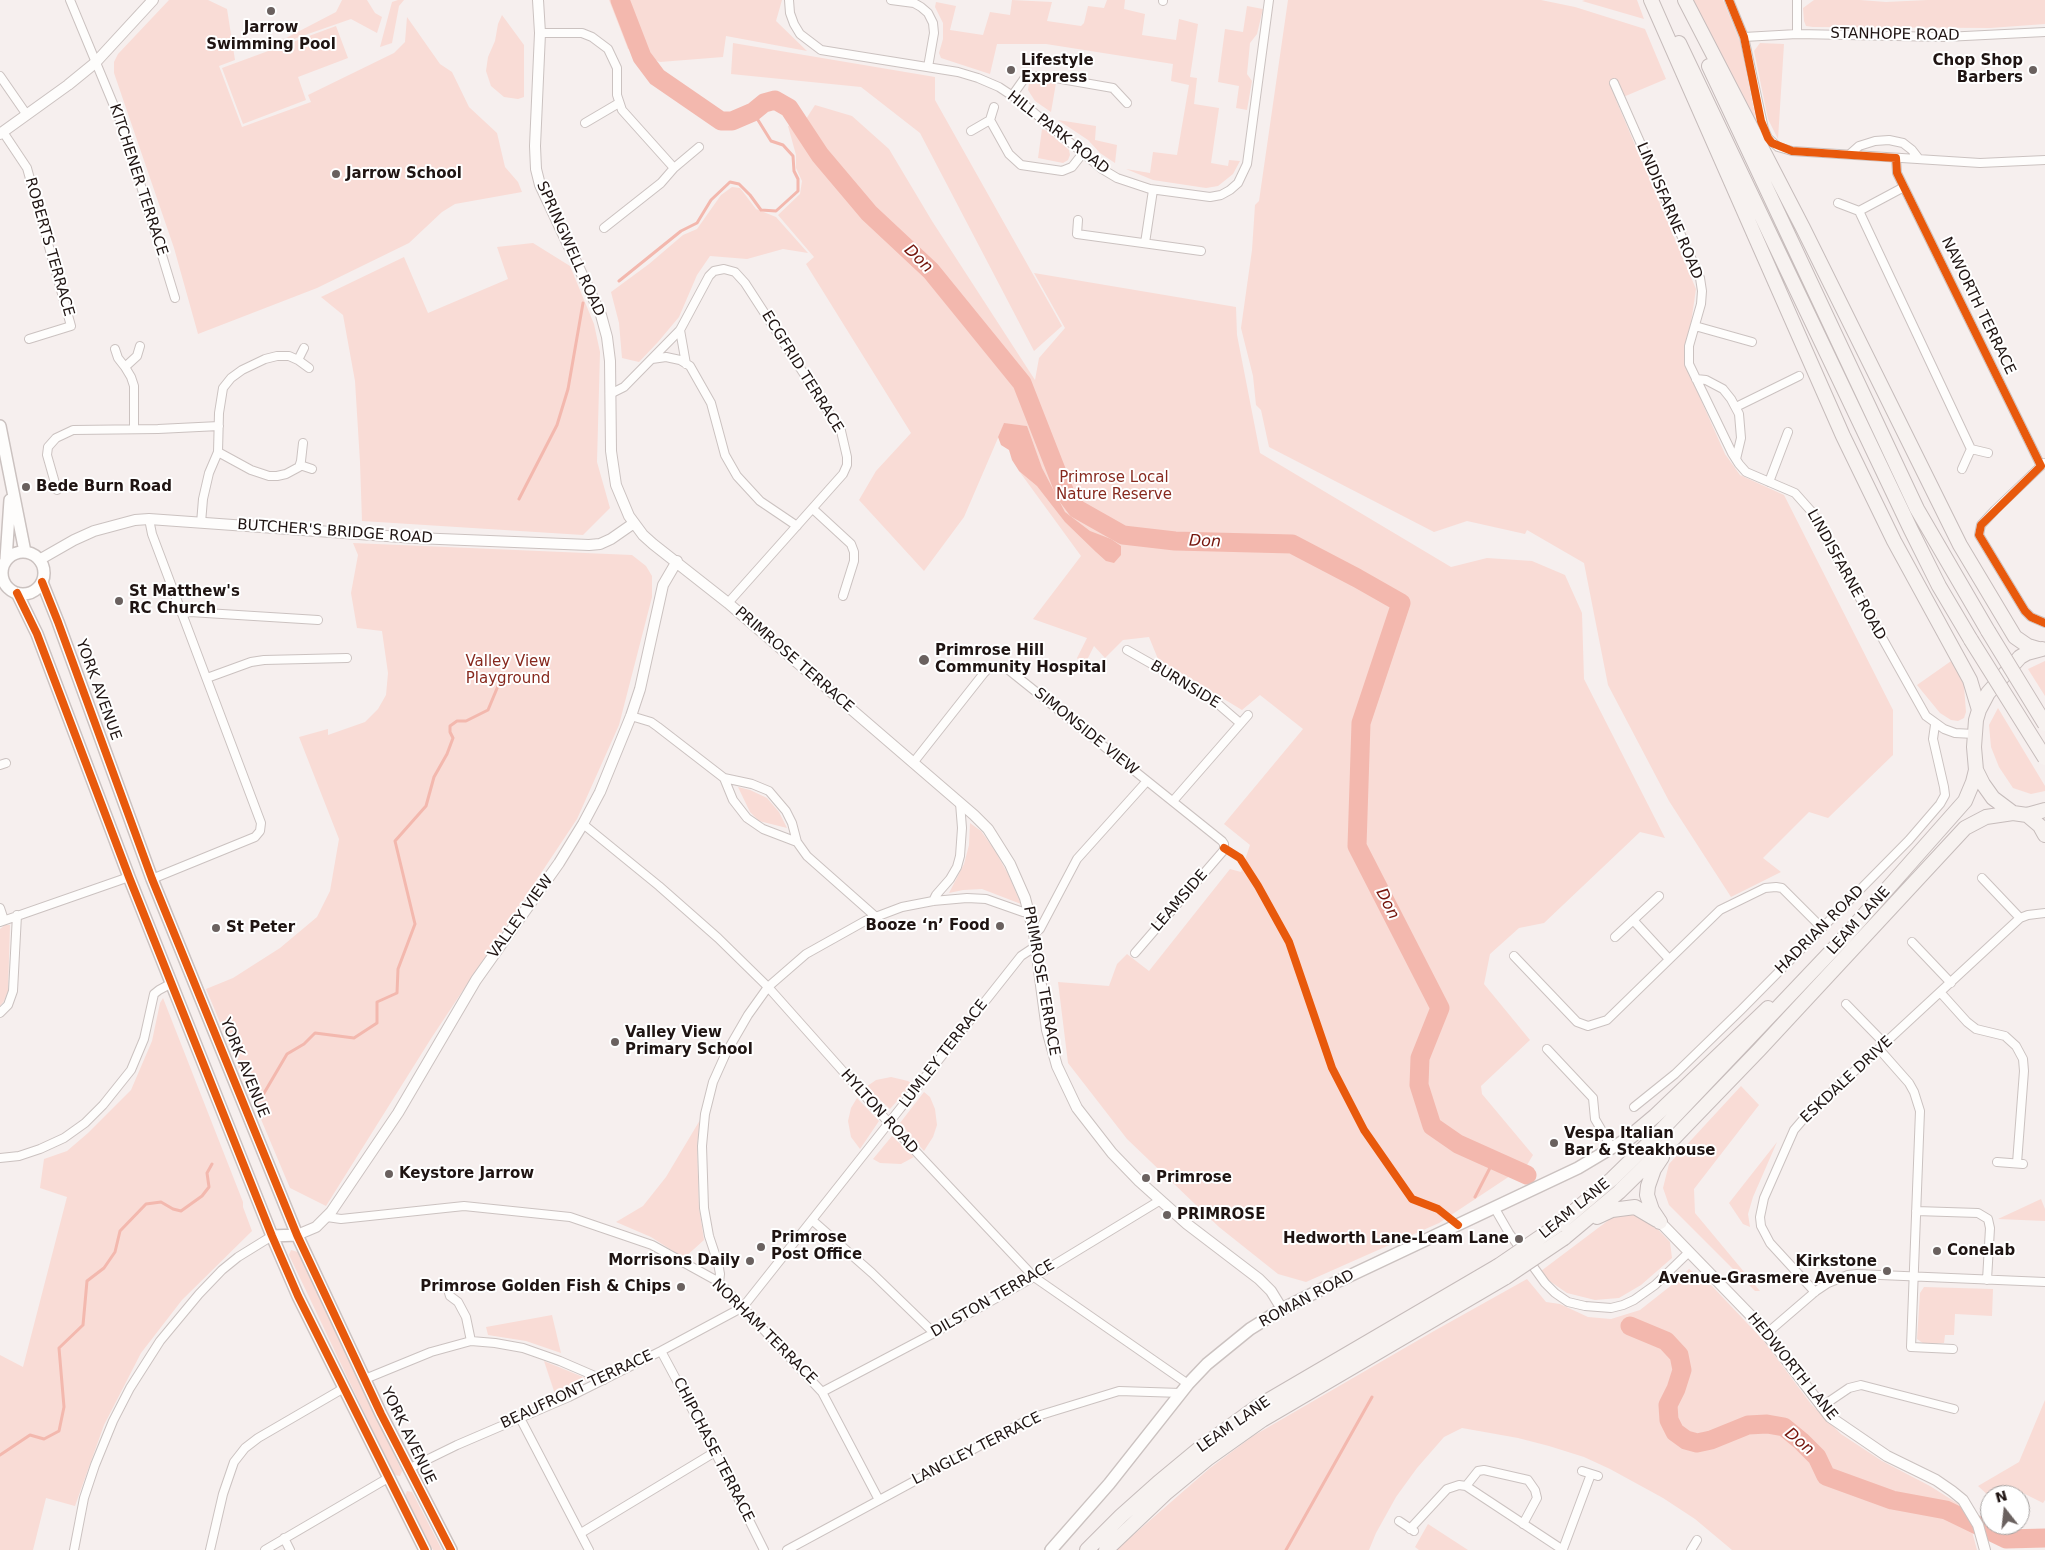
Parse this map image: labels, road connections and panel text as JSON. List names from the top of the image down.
{
  "streets": {
    "highway": ["LEAM LANE"],
    "main road": ["YORK AVENUE", "ROMAN ROAD"],
    "street": [
      "STANHOPE ROAD",
      "HILL PARK ROAD",
      "KITCHENER TERRACE",
      "LINDISFARNE ROAD",
      "ROBERTS TERRACE",
      "SPRINGWELL ROAD",
      "NAWORTH TERRACE",
      "ECGFRID TERRACE",
      "BUTCHER'S BRIDGE ROAD",
      "PRIMROSE TERRACE",
      "BURNSIDE",
      "SIMONSIDE VIEW",
      "LEAMSIDE",
      "VALLEY VIEW",
      "HADRIAN ROAD",
      "LUMLEY TERRACE",
      "ESKDALE DRIVE",
      "HYLTON ROAD",
      "DILSTON TERRACE",
      "NORHAM TERRACE",
      "HEDWORTH LANE",
      "BEAUFRONT TERRACE",
      "LANGLEY TERRACE",
      "CHIPCHASE TERRACE"
    ]
  },
  "crossings": [
    ["LINDISFARNE ROAD", "HADRIAN ROAD"],
    ["SPRINGWELL ROAD", "BUTCHER'S BRIDGE ROAD"],
    ["SPRINGWELL ROAD", "PRIMROSE TERRACE"],
    ["SPRINGWELL ROAD", "VALLEY VIEW"],
    ["ECGFRID TERRACE", "PRIMROSE TERRACE"],
    ["BUTCHER'S BRIDGE ROAD", "YORK AVENUE"],
    ["PRIMROSE TERRACE", "SIMONSIDE VIEW"],
    ["PRIMROSE TERRACE", "VALLEY VIEW"],
    ["PRIMROSE TERRACE", "LUMLEY TERRACE"],
    ["PRIMROSE TERRACE", "DILSTON TERRACE"],
    ["PRIMROSE TERRACE", "ROMAN ROAD"],
    ["YORK AVENUE", "VALLEY VIEW"],
    ["YORK AVENUE", "BEAUFRONT TERRACE"],
    ["SIMONSIDE VIEW", "LEAMSIDE"],
    ["VALLEY VIEW", "HYLTON ROAD"],
    ["VALLEY VIEW", "NORHAM TERRACE"],
    ["LUMLEY TERRACE", "HYLTON ROAD"],
    ["LUMLEY TERRACE", "NORHAM TERRACE"],
    ["LUMLEY TERRACE", "BEAUFRONT TERRACE"],
    ["HYLTON ROAD", "DILSTON TERRACE"],
    ["HYLTON ROAD", "ROMAN ROAD"],
    ["HYLTON ROAD", "LANGLEY TERRACE"],
    ["DILSTON TERRACE", "NORHAM TERRACE"],
    ["ROMAN ROAD", "LANGLEY TERRACE"],
    ["NORHAM TERRACE", "BEAUFRONT TERRACE"],
    ["NORHAM TERRACE", "LANGLEY TERRACE"],
    ["BEAUFRONT TERRACE", "CHIPCHASE TERRACE"]
  ],
  "water": ["Don"],
  "parks": ["Primrose Local Nature Reserve", "Valley View Playground"],
  "places": [
    "Jarrow Swimming Pool",
    "Lifestyle Express",
    "Chop Shop Barbers",
    "Jarrow School",
    "Bede Burn Road",
    "St Matthew's RC Church",
    "Primrose Hill Community Hospital",
    "Booze ‘n’ Food",
    "St Peter",
    "Valley View Primary School",
    "Vespa Italian Bar & Steakhouse",
    "Keystore Jarrow",
    "Primrose",
    "PRIMROSE",
    "Hedworth Lane-Leam Lane",
    "Primrose Post Office",
    "Conelab",
    "Morrisons Daily",
    "Kirkstone Avenue-Grasmere Avenue",
    "Primrose Golden Fish & Chips"
  ],
  "north": "top"
}
